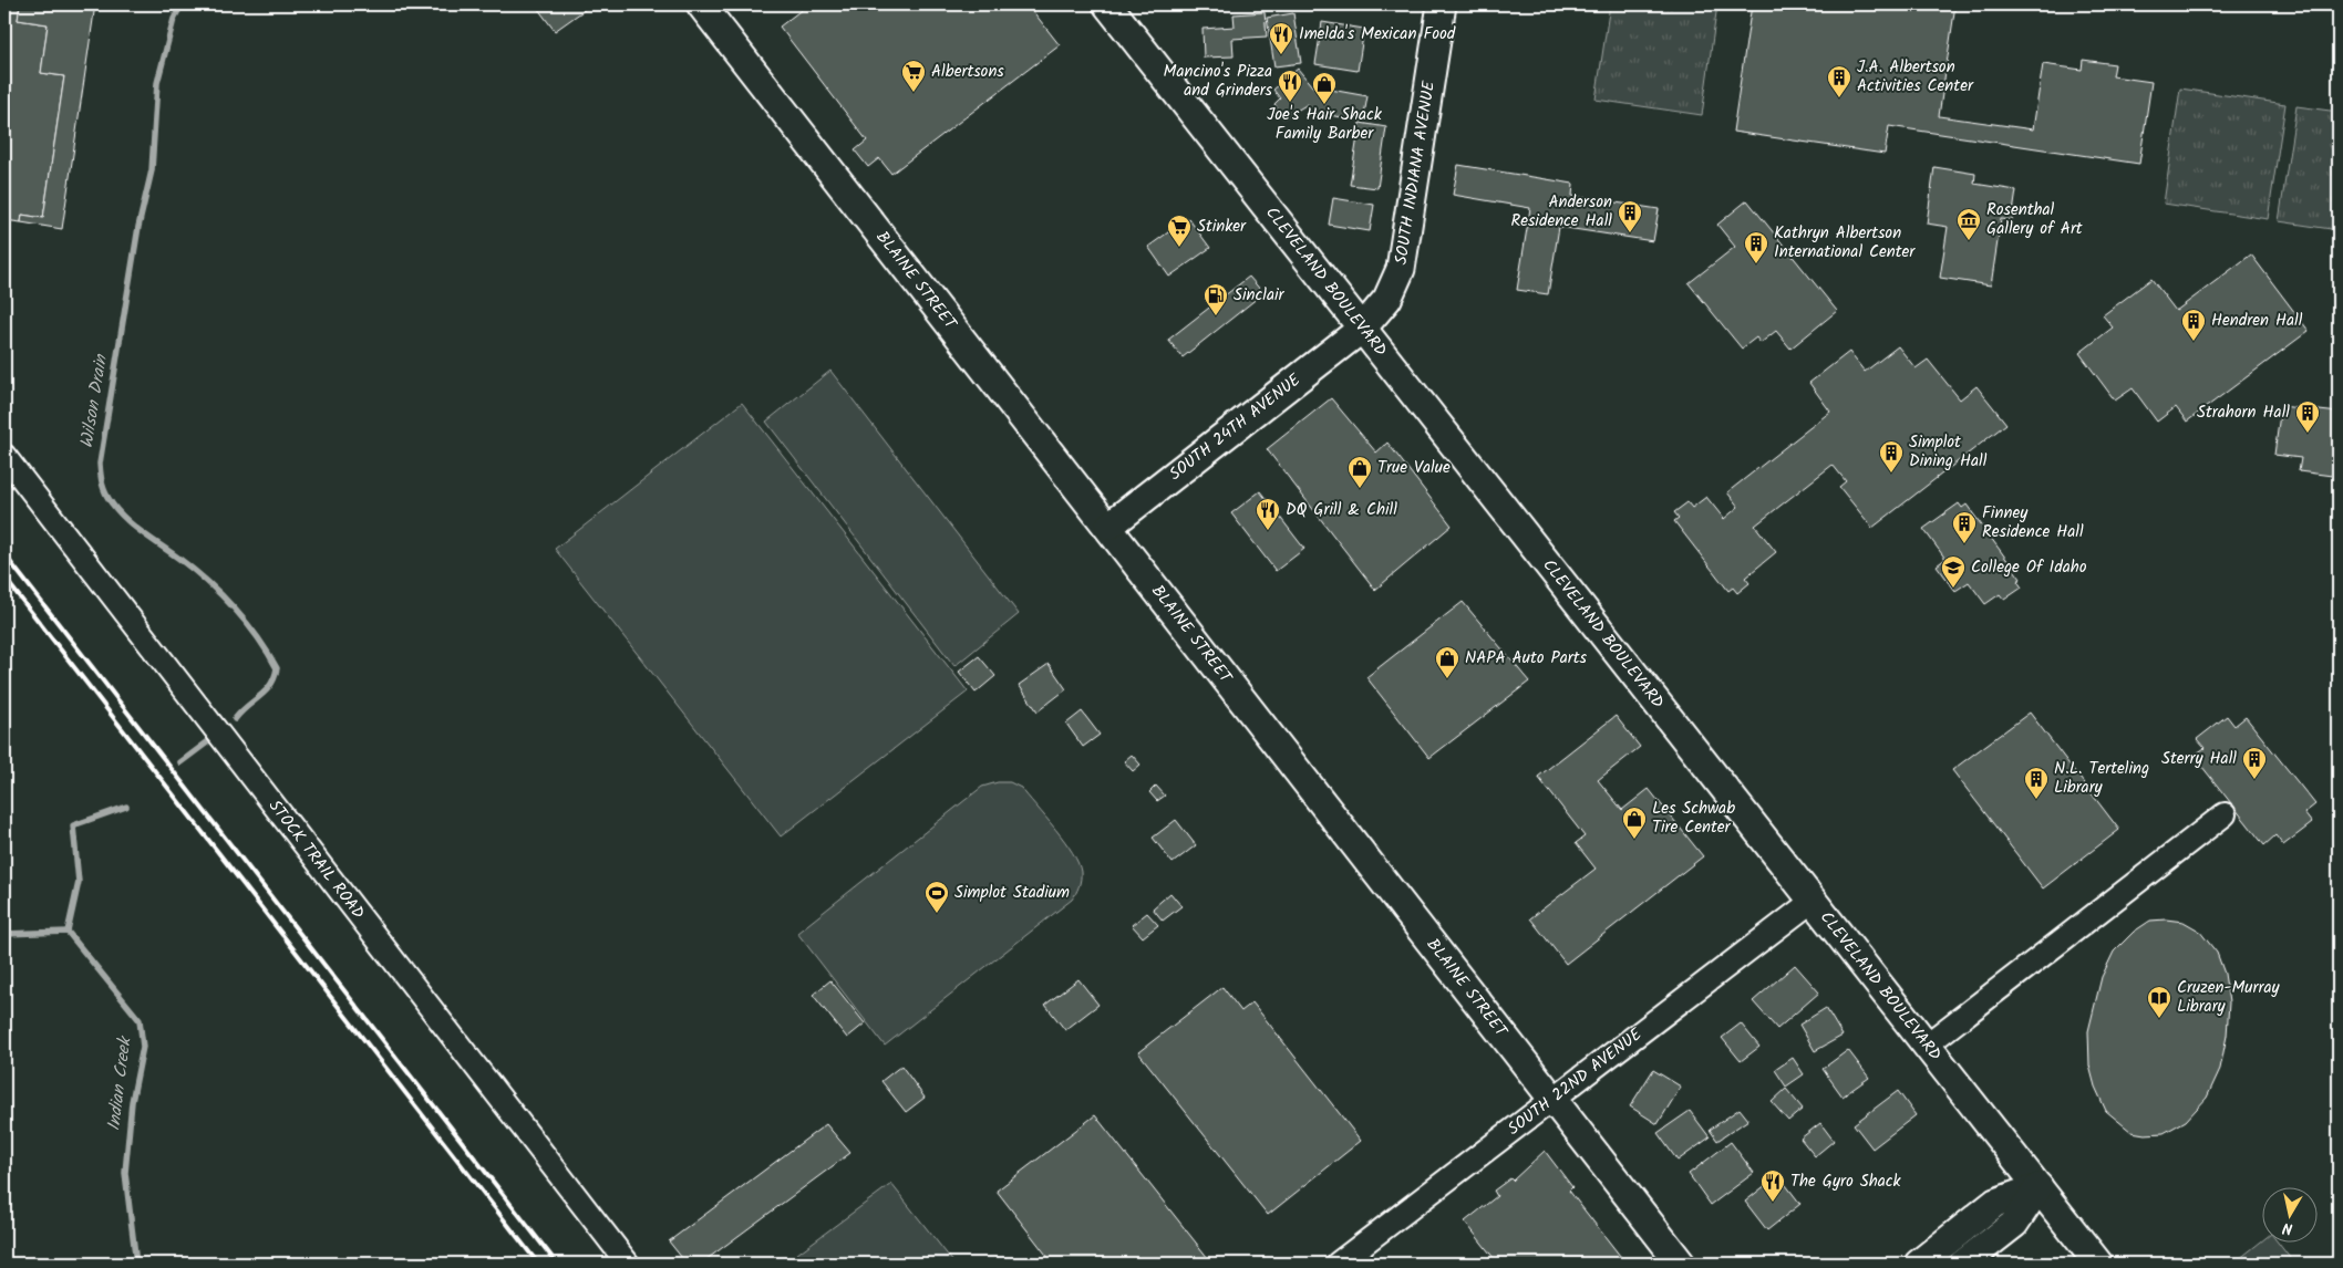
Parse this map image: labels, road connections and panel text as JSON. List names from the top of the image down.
{
  "streets": {
    "main road": [
      "SOUTH INDIANA AVENUE",
      "BLAINE STREET",
      "CLEVELAND BOULEVARD",
      "SOUTH 24TH AVENUE"
    ],
    "street": ["STOCK TRAIL ROAD", "SOUTH 22ND AVENUE"]
  },
  "crossings": [
    ["SOUTH INDIANA AVENUE", "CLEVELAND BOULEVARD"],
    ["SOUTH INDIANA AVENUE", "SOUTH 24TH AVENUE"],
    ["BLAINE STREET", "SOUTH 24TH AVENUE"],
    ["BLAINE STREET", "SOUTH 22ND AVENUE"],
    ["CLEVELAND BOULEVARD", "SOUTH 24TH AVENUE"],
    ["CLEVELAND BOULEVARD", "SOUTH 22ND AVENUE"]
  ],
  "water": ["Wilson Drain", "Indian Creek"],
  "places": {
    "restaurant": [
      "Imelda's Mexican Food",
      "Mancino's Pizza and Grinders",
      "DQ Grill & Chill",
      "The Gyro Shack"
    ],
    "supermarket": ["Albertsons", "Stinker"],
    "building": [
      "J.A. Albertson Activities Center",
      "Anderson Residence Hall",
      "Kathryn Albertson International Center",
      "Hendren Hall",
      "Strahorn Hall",
      "Simplot Dining Hall",
      "Finney Residence Hall",
      "Sterry Hall",
      "N.L. Terteling Library"
    ],
    "shop": [
      "Joe's Hair Shack Family Barber",
      "True Value",
      "NAPA Auto Parts",
      "Les Schwab Tire Center"
    ],
    "museum": ["Rosenthal Gallery of Art"],
    "fuel station": ["Sinclair"],
    "school or university": ["College Of Idaho"],
    "sports": ["Simplot Stadium"],
    "library": ["Cruzen-Murray Library"]
  },
  "north": "bottom"
}
